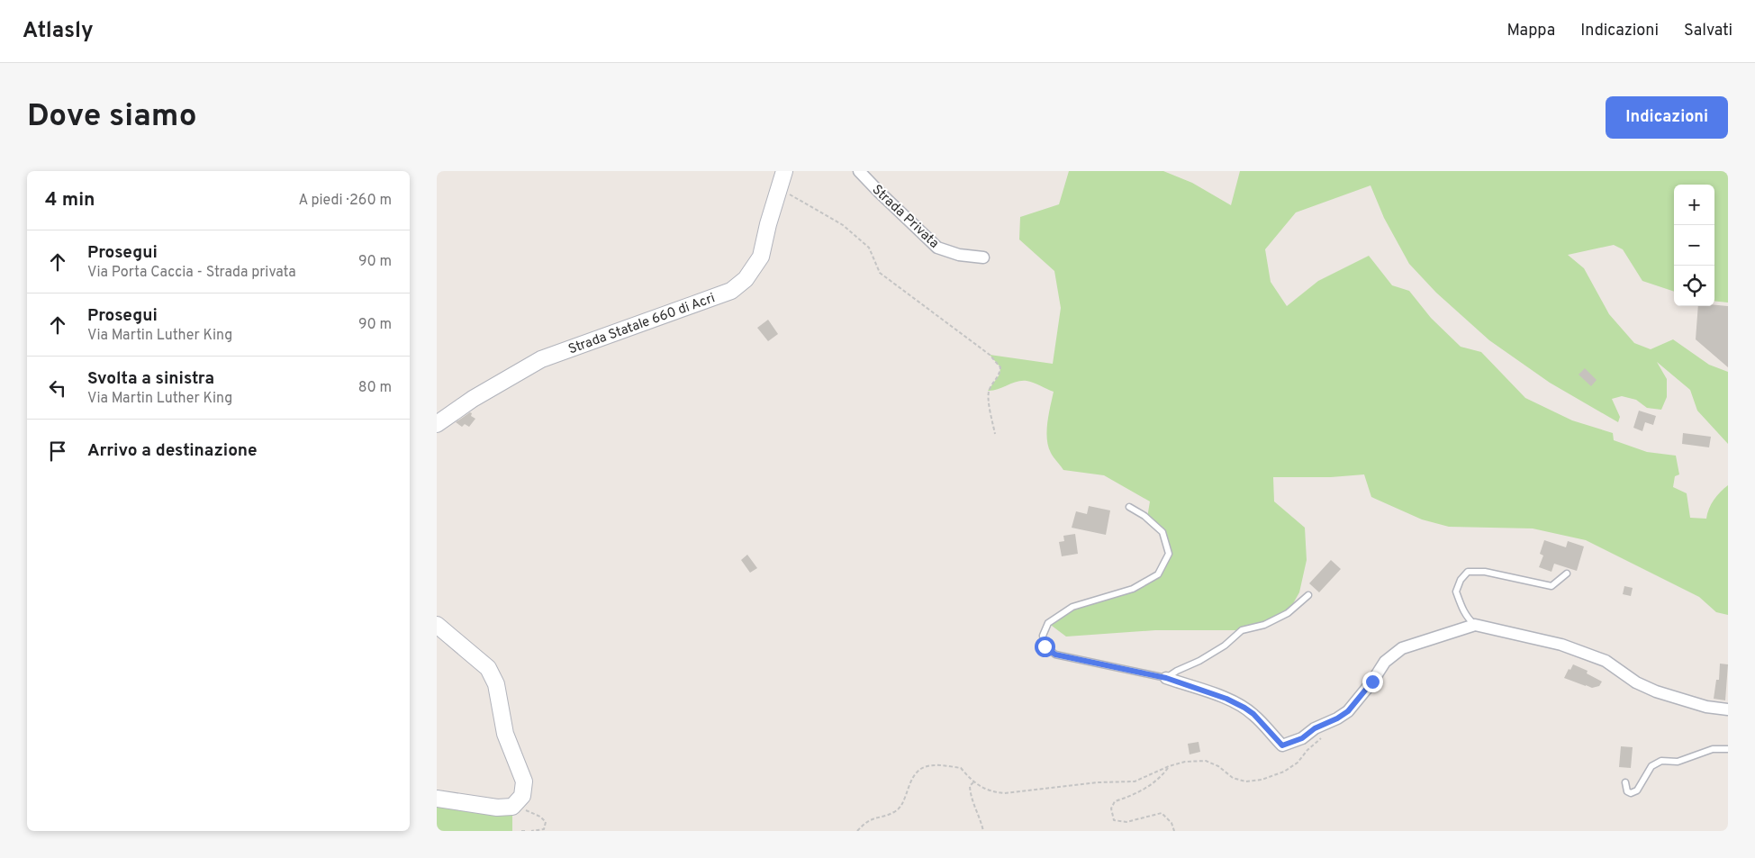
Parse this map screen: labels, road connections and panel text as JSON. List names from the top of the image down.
{
  "streets": {
    "main road": ["Strada Statale 660 di Acri"],
    "street": ["Strada Privata"]
  },
  "page": {
    "header": "Atlasly",
    "nav": ["Mappa", "Indicazioni", "Salvati"],
    "buttons": "Indicazioni",
    "title": "Dove siamo",
    "heading": ["4 min", "A piedi · 260 m"],
    "map_buttons": ["+", "−"],
    "list": [
      ["Prosegui", "Via Porta Caccia - Strada privata", "90 m"],
      ["Prosegui", "Via Martin Luther King", "90 m"],
      ["Svolta a sinistra", "Via Martin Luther King", "80 m"],
      "Arrivo a destinazione"
    ]
  }
}
